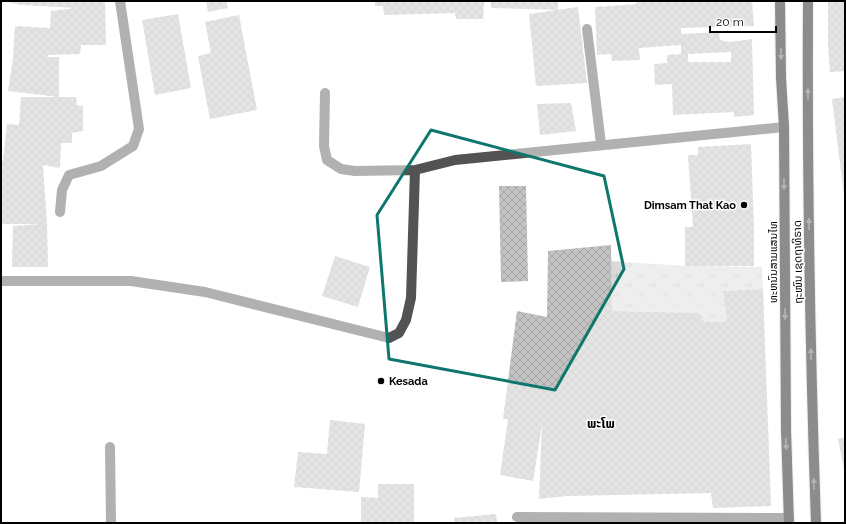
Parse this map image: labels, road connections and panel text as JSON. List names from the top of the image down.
{
  "streets": {
    "main road": ["ທະຫນົນສາມແສນໄທ", "ຖະໜົນ ເຊດຖາທິຣາດ"]
  },
  "one_way": ["ທະຫນົນສາມແສນໄທ", "ຖະໜົນ ເຊດຖາທິຣາດ"],
  "districts": ["ພະໂພ"],
  "places": ["Dimsam That Kao", "Kesada"],
  "scale_bar": "20 m"
}
